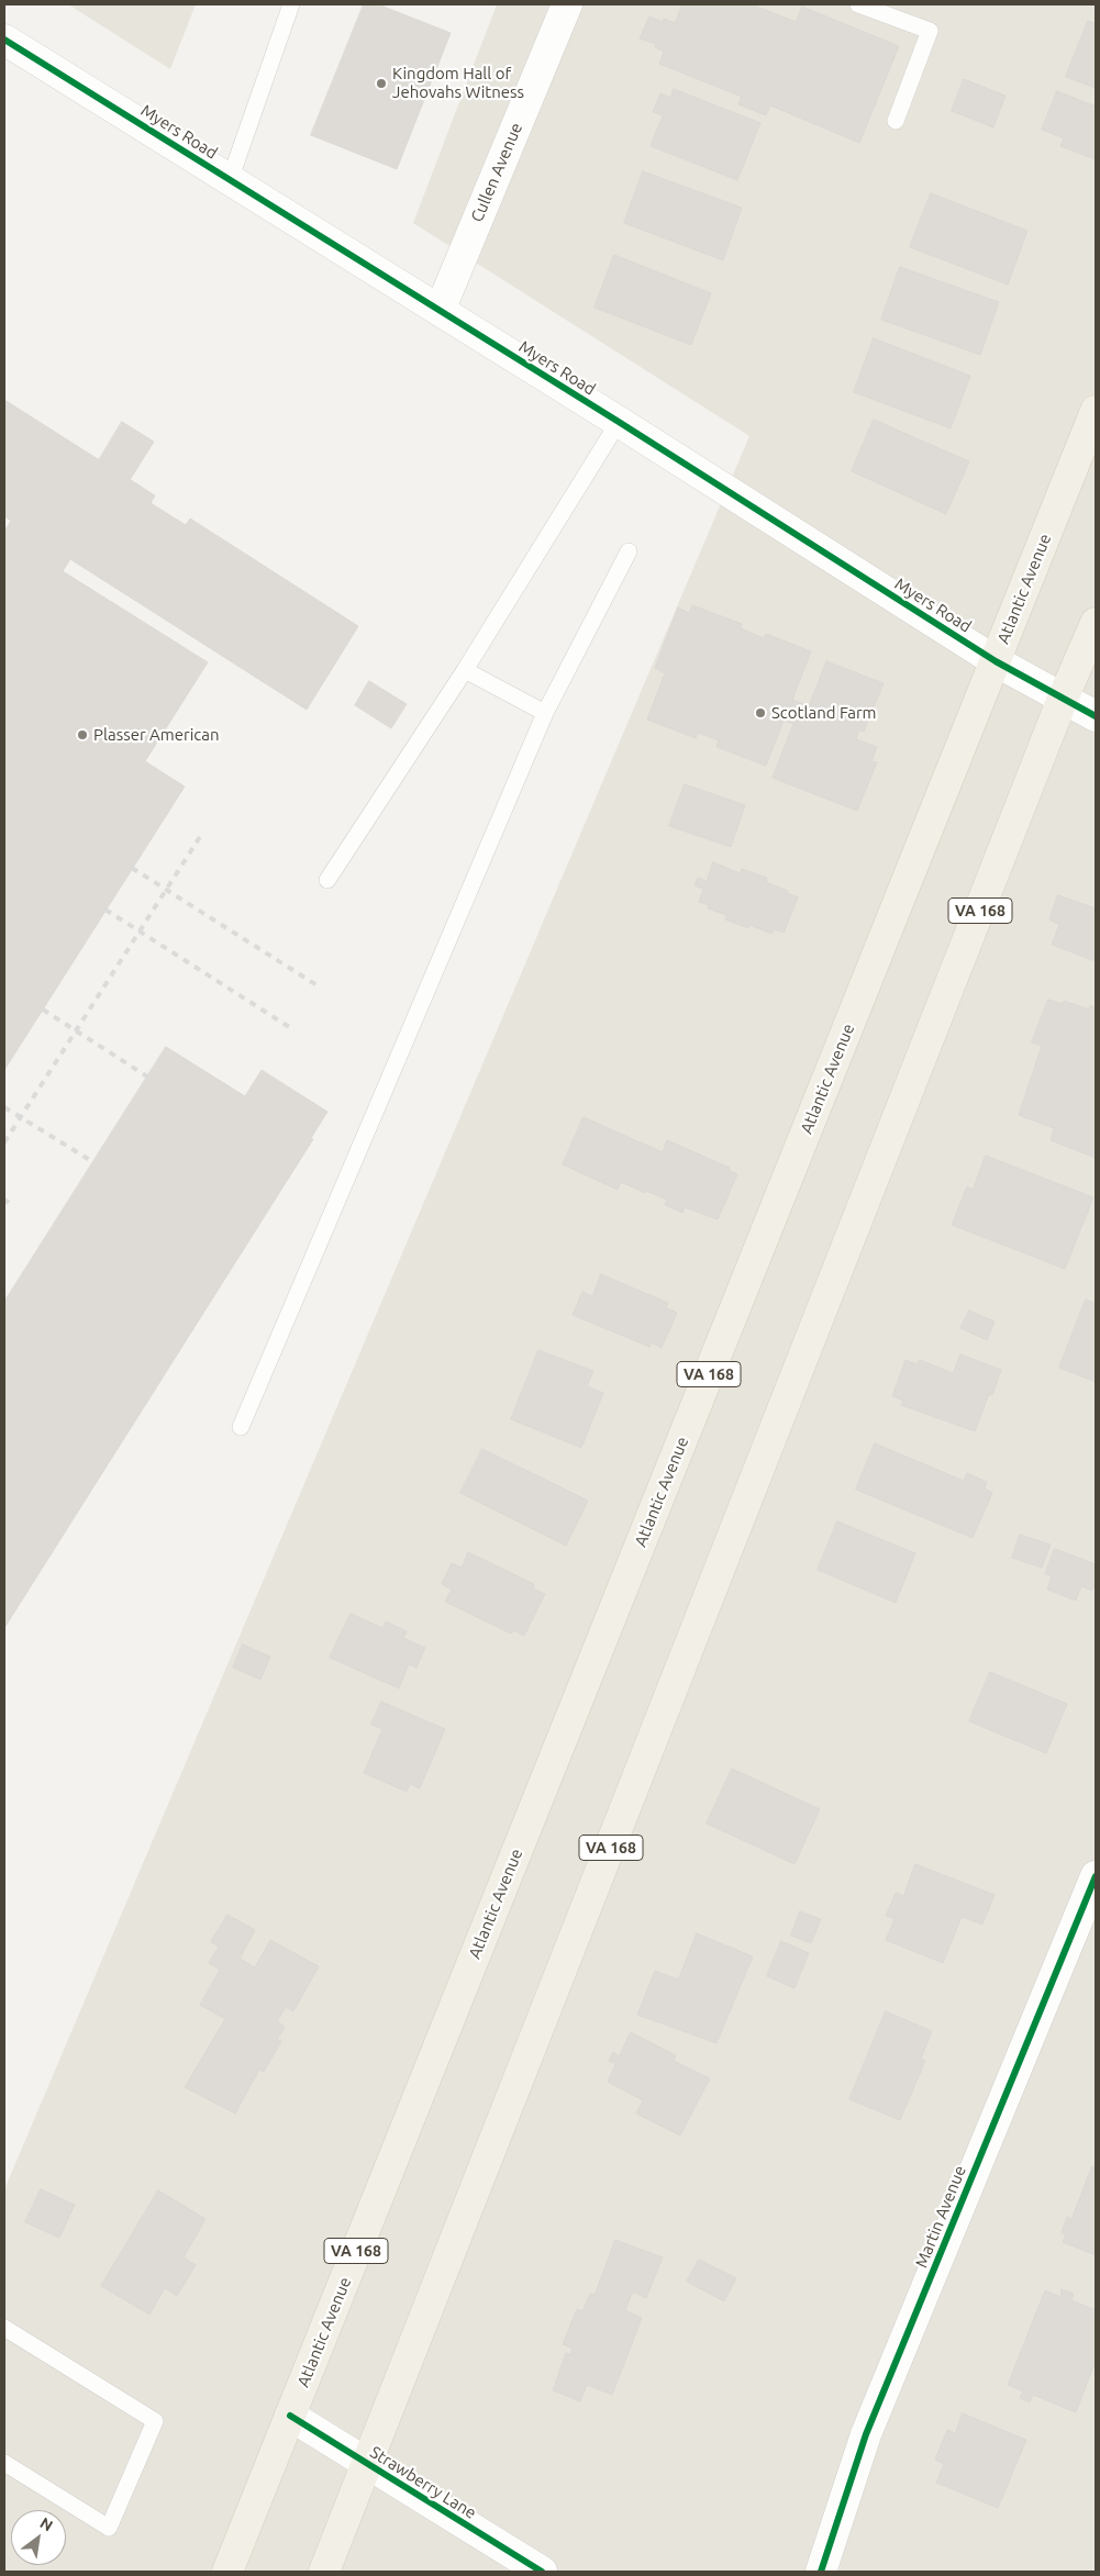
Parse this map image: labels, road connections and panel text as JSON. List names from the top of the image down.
{
  "streets": {
    "main road": ["Atlantic Avenue", "VA 168"],
    "street": [
      "Myers Road",
      "Cullen Avenue",
      "Martin Avenue",
      "Strawberry Lane"
    ]
  },
  "crossings": [
    ["Myers Road", "Cullen Avenue"],
    ["Myers Road", "Atlantic Avenue"],
    ["Myers Road", "VA 168"],
    ["Atlantic Avenue", "Strawberry Lane"],
    ["VA 168", "Strawberry Lane"]
  ],
  "places": ["Kingdom Hall of Jehovahs Witness", "Scotland Farm", "Plasser American"],
  "north": "top right"
}
